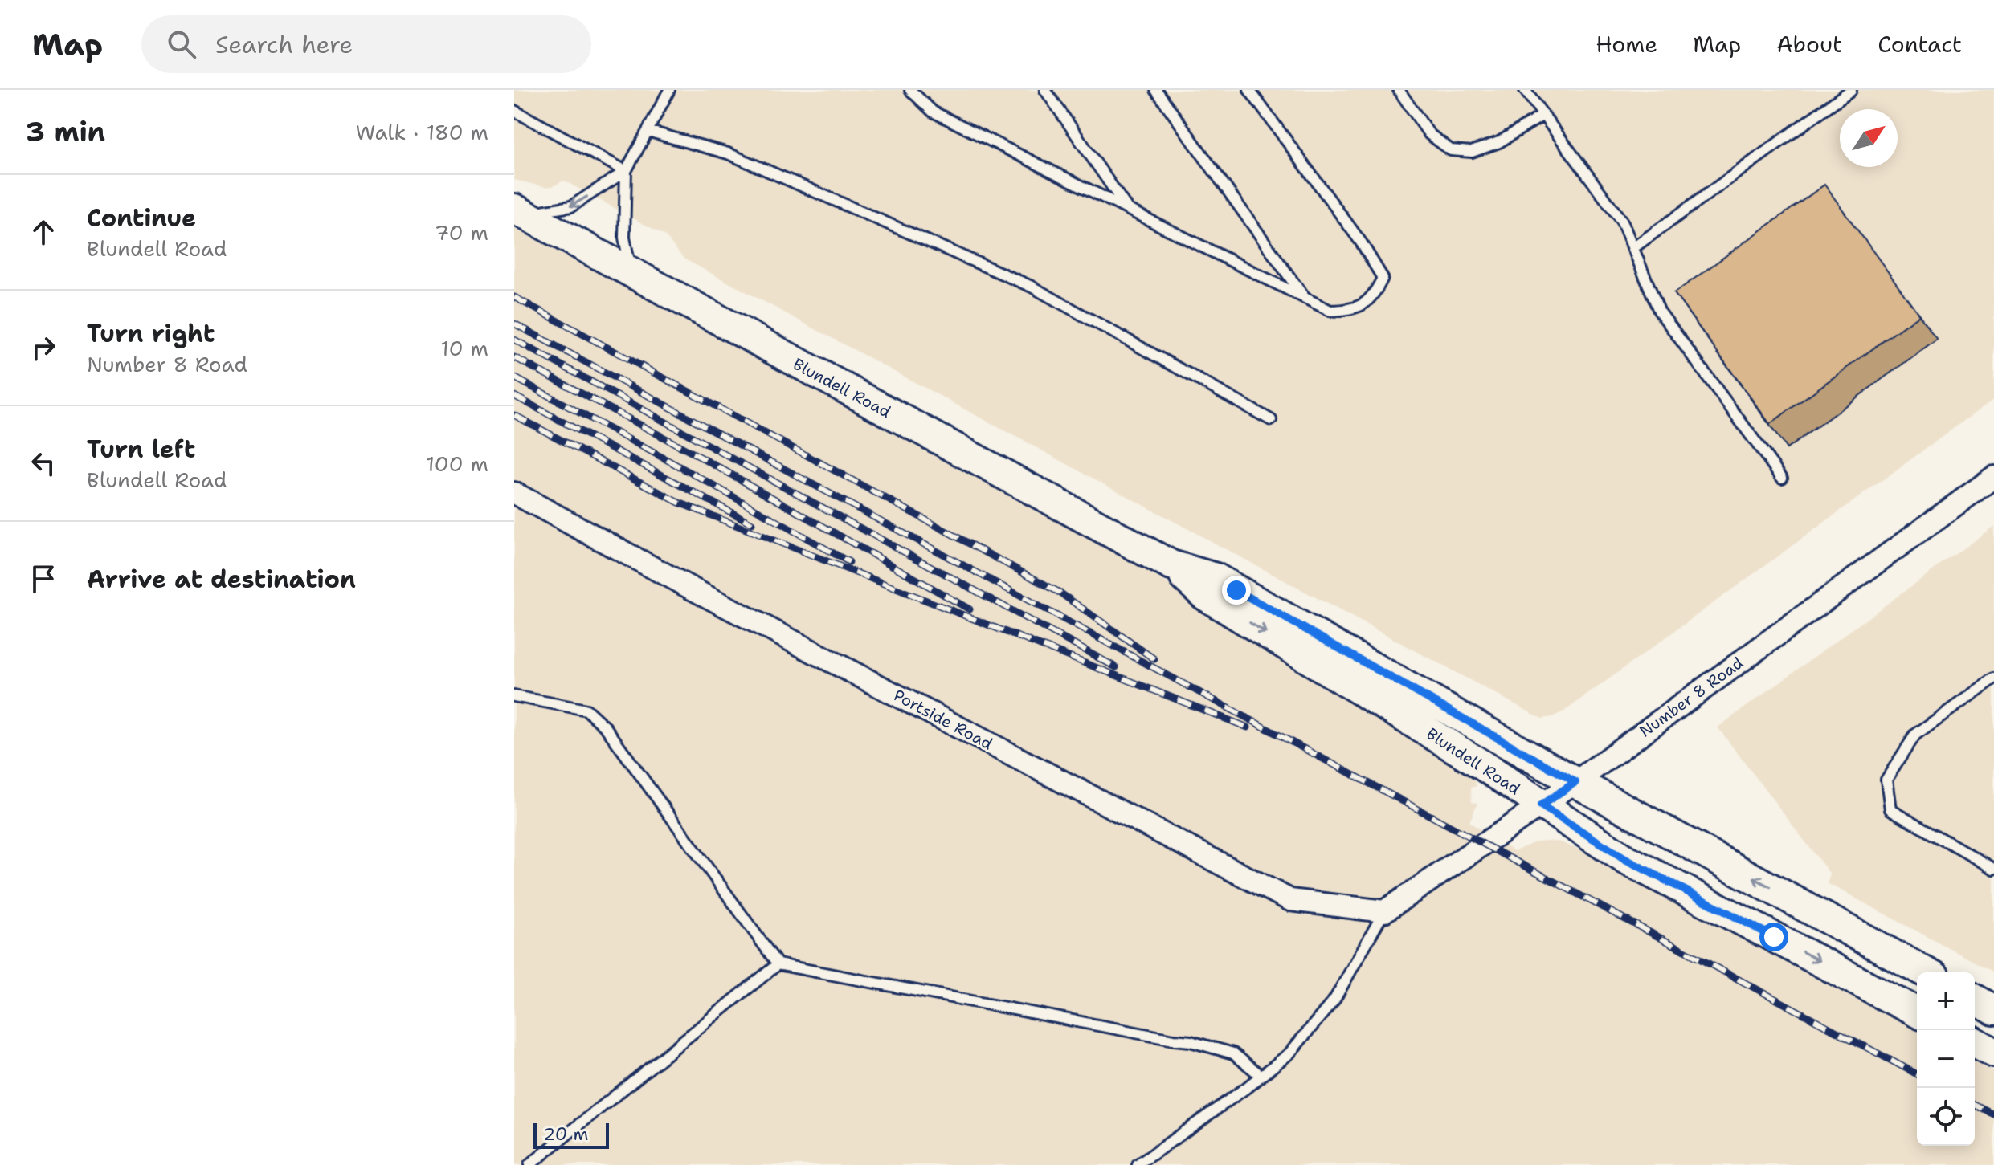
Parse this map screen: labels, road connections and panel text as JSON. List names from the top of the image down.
{
  "streets": {
    "main road": ["Blundell Road"],
    "street": ["Number 8 Road", "Portside Road"]
  },
  "crossings": [
    ["Blundell Road", "Number 8 Road"],
    ["Number 8 Road", "Portside Road"]
  ],
  "scale_bar": "20 m",
  "north": "top right",
  "page": {
    "header": "Map",
    "search": "Search here",
    "nav": [
      "Home",
      "Map",
      "About",
      "Contact"
    ],
    "heading": ["3 min", "Walk · 180 m"],
    "list": [
      ["Continue", "Blundell Road", "70 m"],
      ["Turn right", "Number 8 Road", "10 m"],
      ["Turn left", "Blundell Road", "100 m"],
      "Arrive at destination"
    ],
    "map_buttons": ["+", "−"],
    "scale": "20 m"
  }
}
